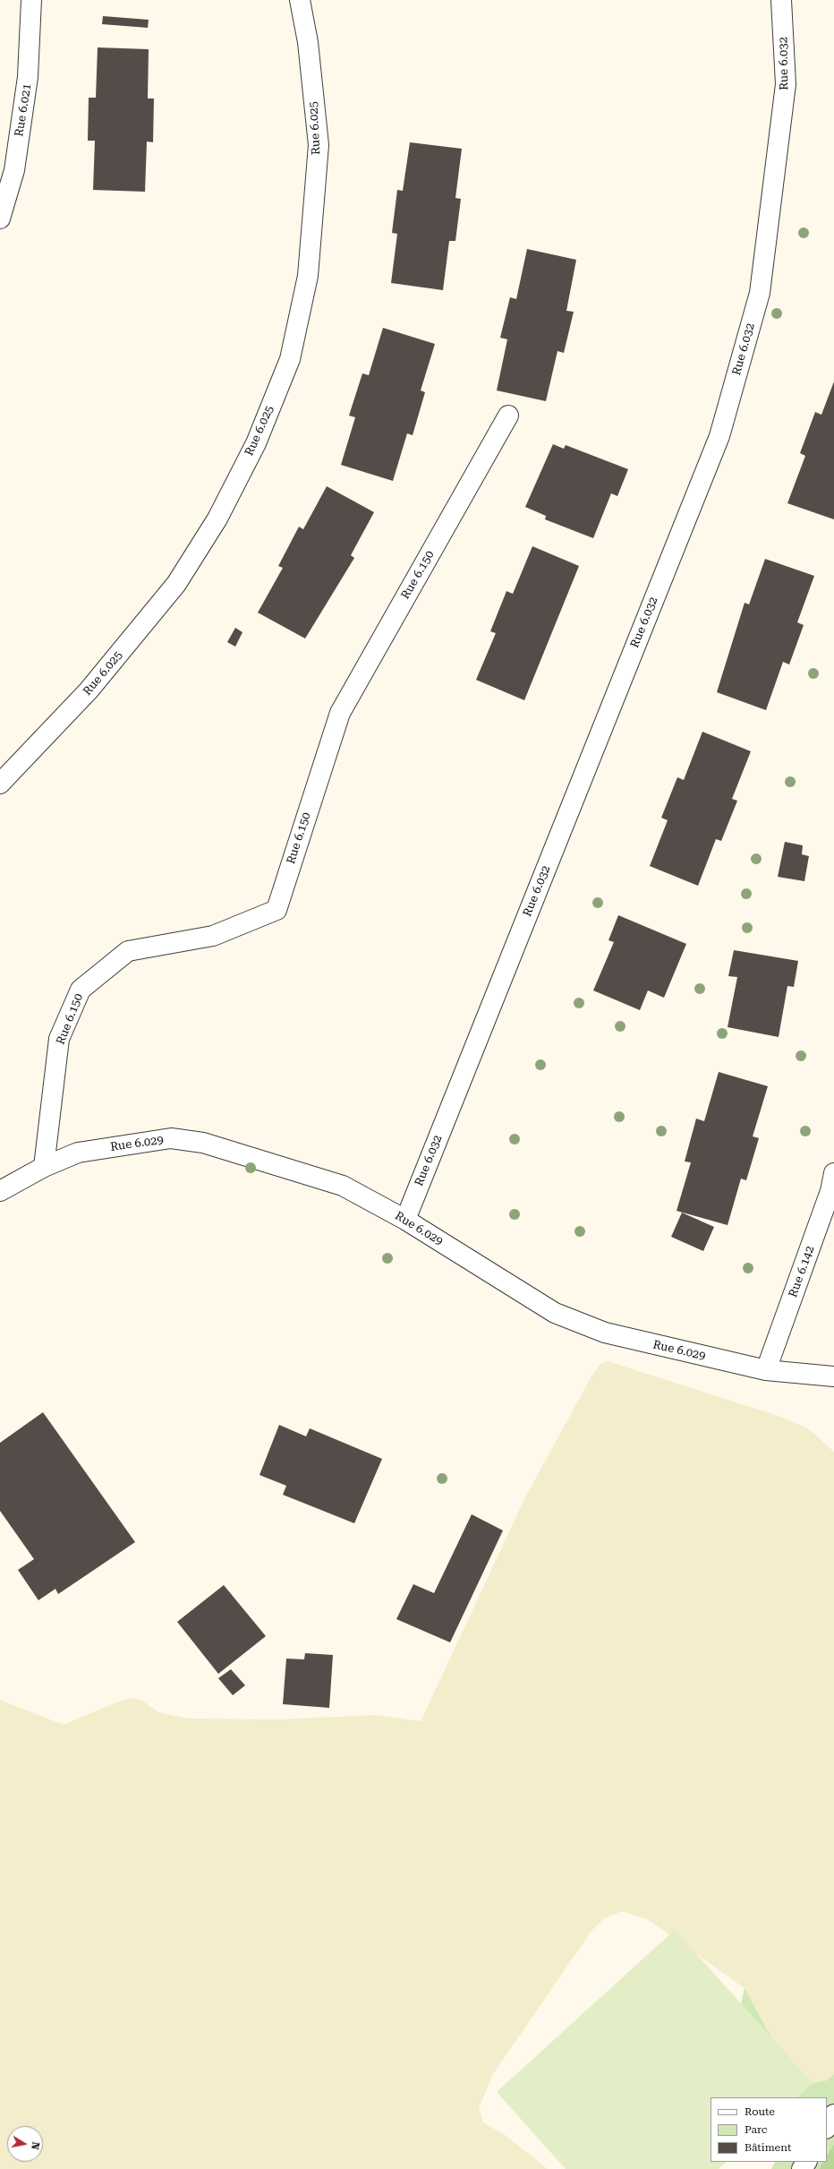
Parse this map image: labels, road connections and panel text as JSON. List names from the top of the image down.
{
  "streets": {
    "street": [
      "Rue 6.032",
      "Rue 6.021",
      "Rue 6.025",
      "Rue 6.150",
      "Rue 6.029",
      "Rue 6.142"
    ]
  },
  "crossings": [
    ["Rue 6.032", "Rue 6.029"],
    ["Rue 6.150", "Rue 6.029"],
    ["Rue 6.029", "Rue 6.142"]
  ],
  "legend": ["Route", "Parc", "Bâtiment"],
  "north": "right"
}
